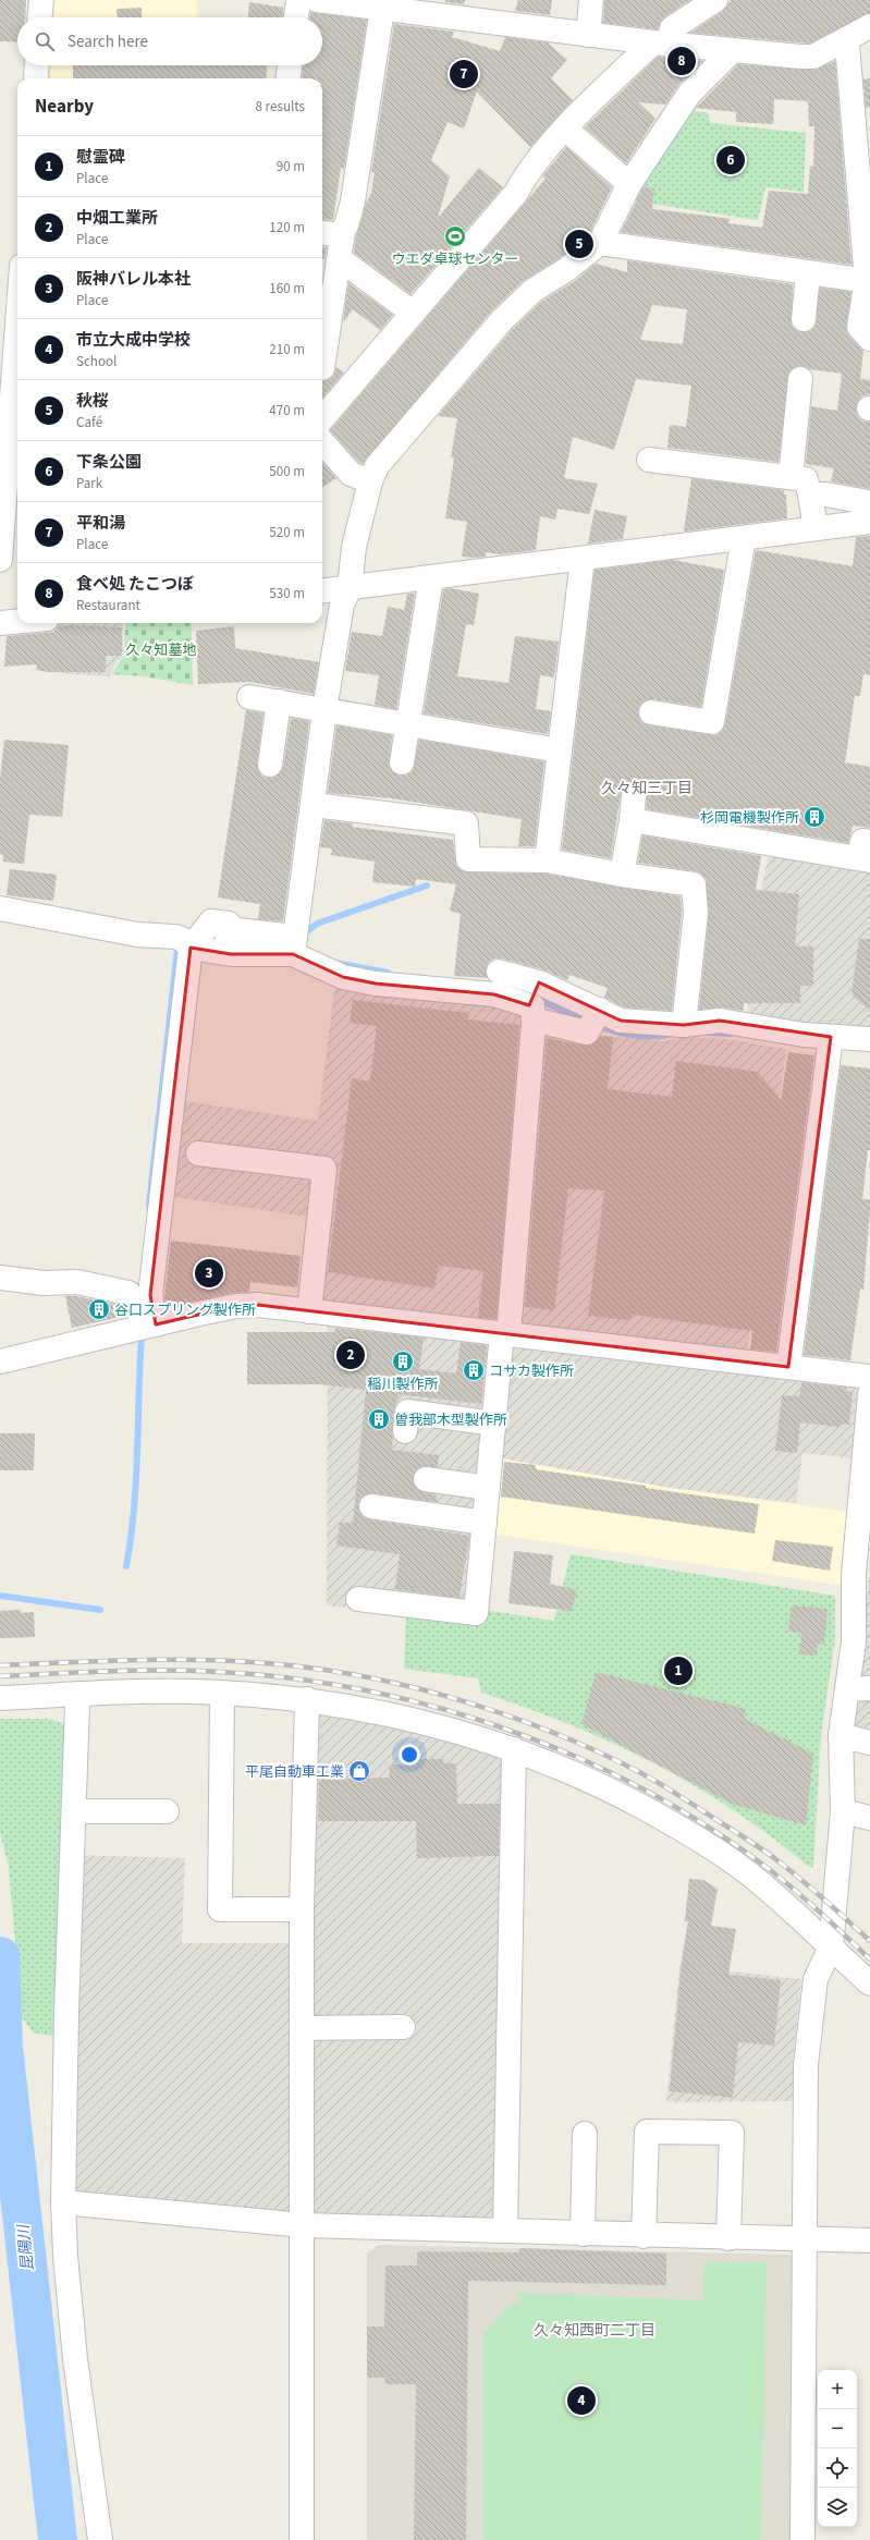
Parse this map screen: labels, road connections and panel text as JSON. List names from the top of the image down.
{
  "districts": ["久々知三丁目", "久々知西町二丁目"],
  "water": ["昆陽川"],
  "parks": ["久々知墓地"],
  "places": {
    "sports": ["ウエダ卓球センター"],
    "building": [
      "杉岡電機製作所",
      "谷口スプリング製作所",
      "稲川製作所",
      "コサカ製作所",
      "曽我部木型製作所"
    ],
    "shop": ["平尾自動車工業"]
  },
  "page": {
    "search": "Search here",
    "pins": [
      "8",
      "7",
      "6",
      "5",
      "3",
      "2",
      "1",
      "4"
    ],
    "heading": ["Nearby", "8 results"],
    "list": [
      {
        "mark": "1",
        "name": "慰霊碑",
        "note": "Place",
        "value": "90 m"
      },
      {
        "mark": "2",
        "name": "中畑工業所",
        "note": "Place",
        "value": "120 m"
      },
      {
        "mark": "3",
        "name": "阪神バレル本社",
        "note": "Place",
        "value": "160 m"
      },
      {
        "mark": "4",
        "name": "市立大成中学校",
        "note": "School",
        "value": "210 m"
      },
      {
        "mark": "5",
        "name": "秋桜",
        "note": "Café",
        "value": "470 m"
      },
      {
        "mark": "6",
        "name": "下条公園",
        "note": "Park",
        "value": "500 m"
      },
      {
        "mark": "7",
        "name": "平和湯",
        "note": "Place",
        "value": "520 m"
      },
      {
        "mark": "8",
        "name": "食べ処 たこつぼ",
        "note": "Restaurant",
        "value": "530 m"
      }
    ],
    "map_buttons": ["+", "−"]
  }
}
